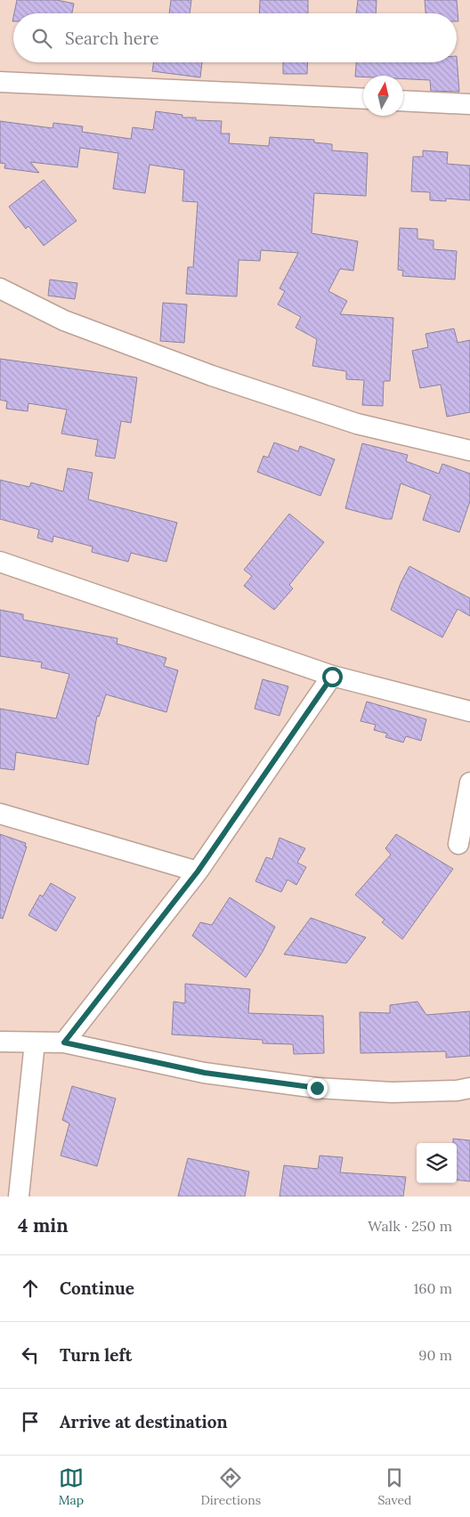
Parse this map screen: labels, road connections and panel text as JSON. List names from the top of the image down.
{
  "north": "top",
  "page": {
    "search": "Search here",
    "heading": ["4 min", "Walk · 250 m"],
    "list": [
      ["Continue", "160 m"],
      ["Turn left", "90 m"],
      "Arrive at destination"
    ],
    "nav": ["Map", "Directions", "Saved"]
  }
}
